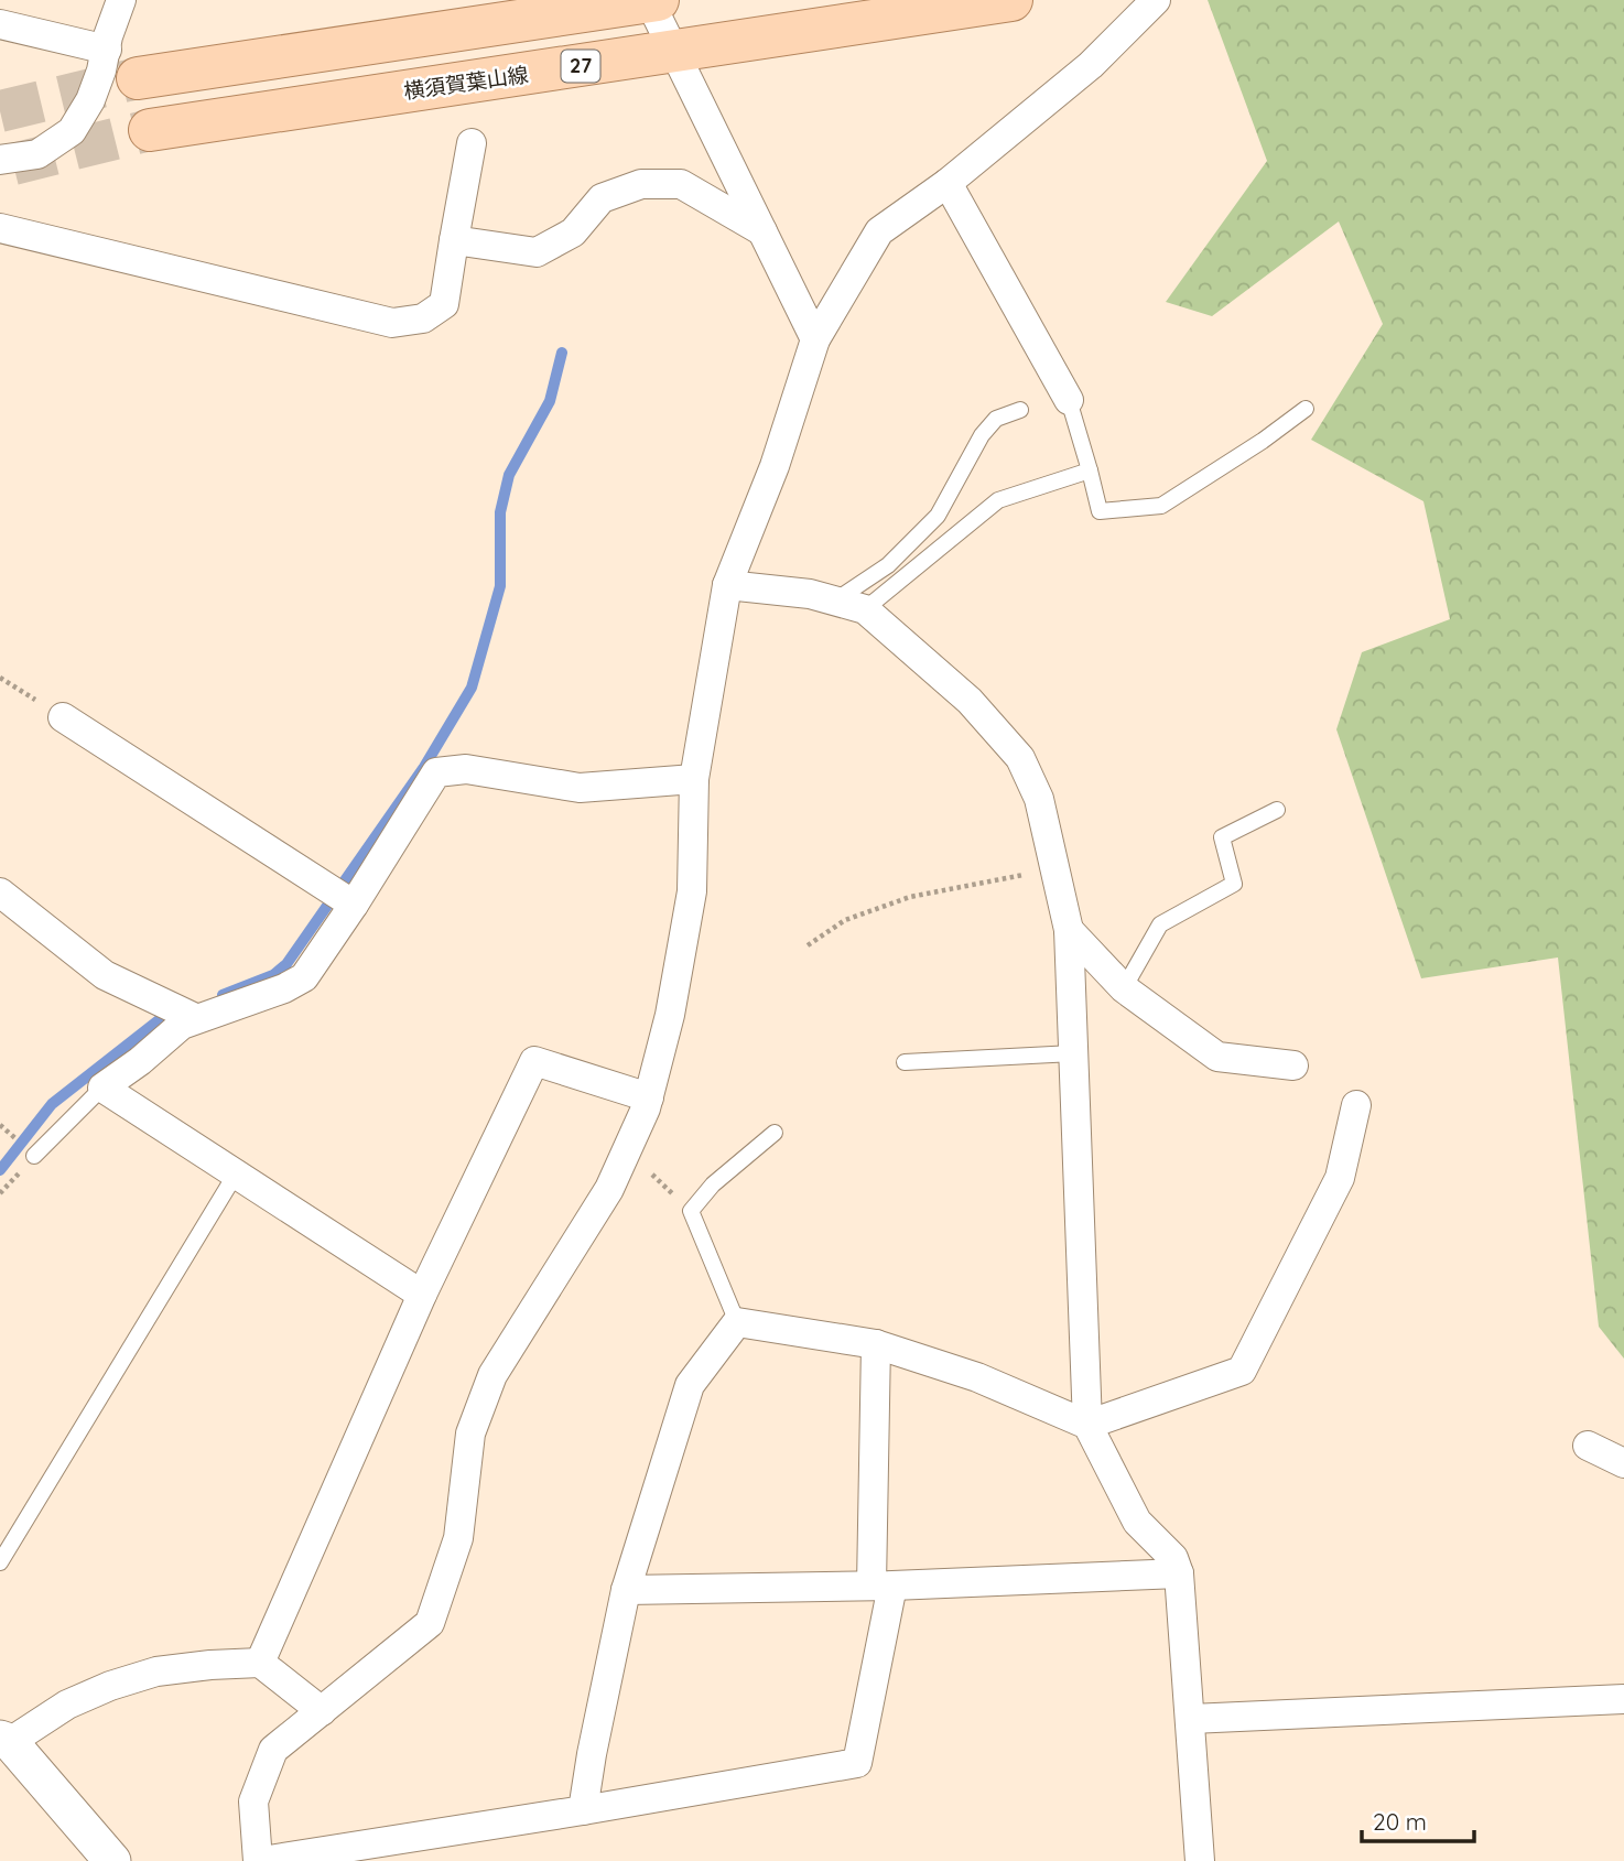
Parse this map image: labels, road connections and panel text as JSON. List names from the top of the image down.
{
  "streets": {
    "main road": ["27", "横須賀葉山線"]
  },
  "scale_bar": "20 m"
}
